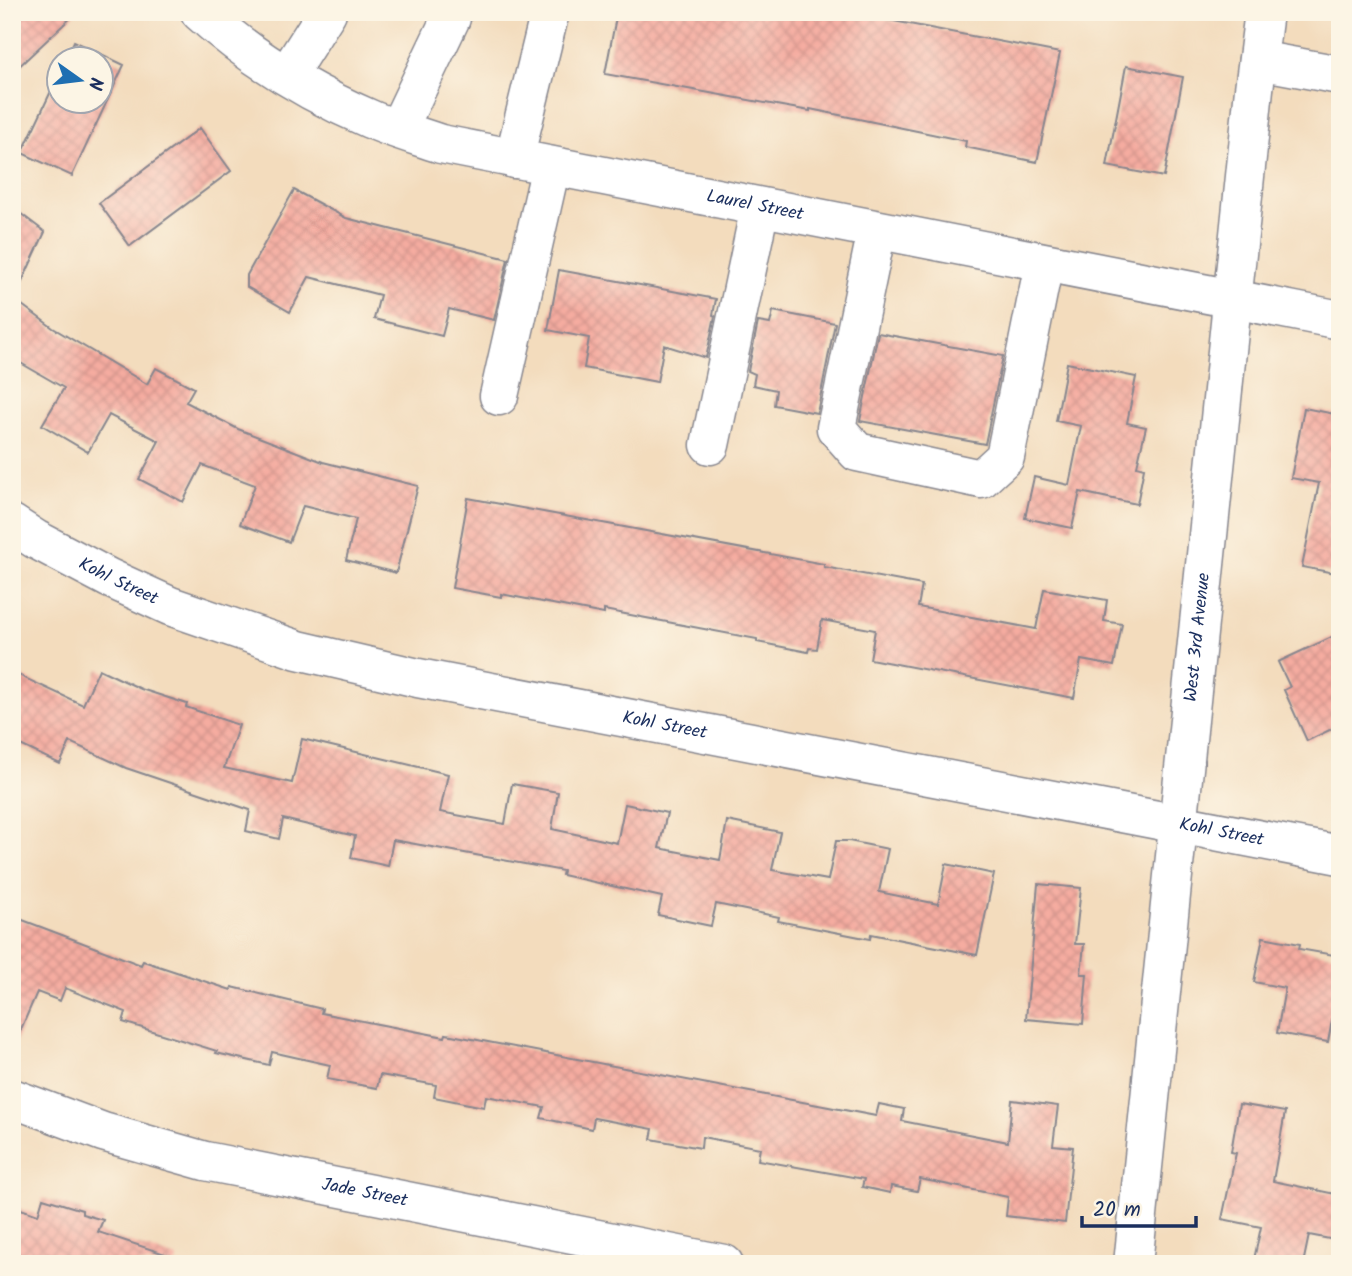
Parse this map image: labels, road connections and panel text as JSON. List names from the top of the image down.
{
  "streets": {
    "street": [
      "Laurel Street",
      "Kohl Street",
      "West 3rd Avenue",
      "Jade Street"
    ]
  },
  "crossings": [
    ["Laurel Street", "West 3rd Avenue"],
    ["Kohl Street", "West 3rd Avenue"]
  ],
  "scale_bar": "20 m",
  "north": "right"
}
